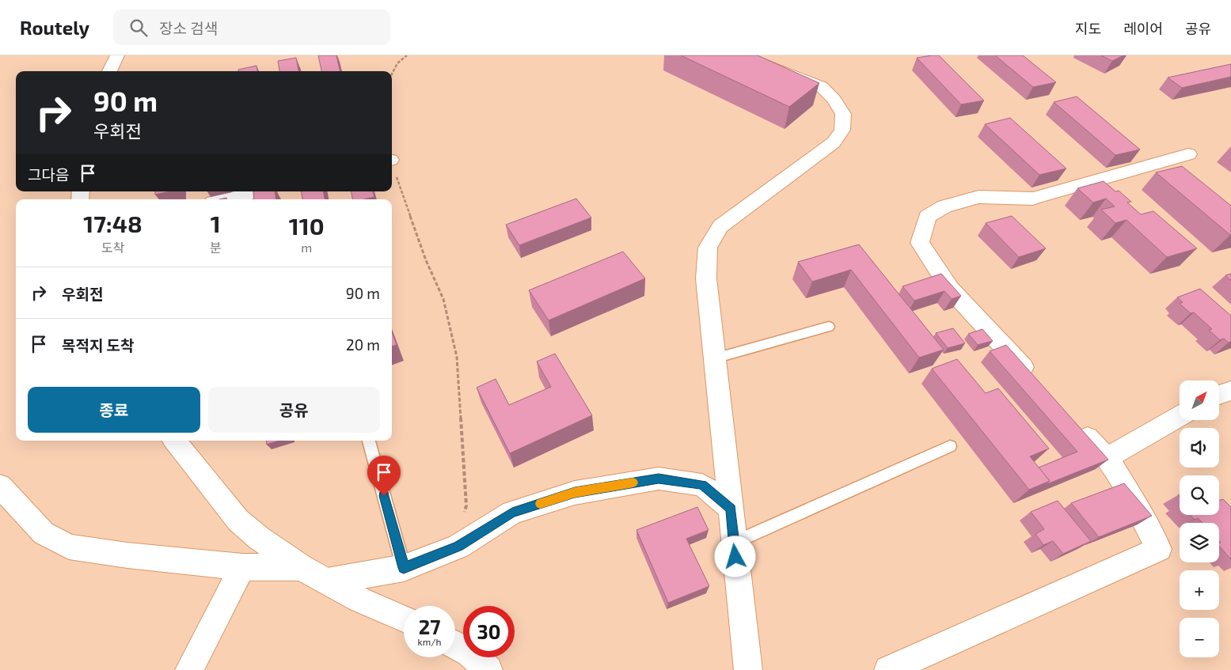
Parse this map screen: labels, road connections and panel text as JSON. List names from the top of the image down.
{
  "north": "top right",
  "page": {
    "header": "Routely",
    "search": "장소 검색",
    "nav": ["지도", "레이어", "공유"],
    "turn": ["90 m", "우회전"],
    "then": "그다음",
    "eta": [
      "17:48",
      "도착",
      "1",
      "분",
      "110",
      "m"
    ],
    "list": [
      {
        "name": "우회전",
        "value": "90 m"
      },
      {
        "name": "목적지 도착",
        "value": "20 m"
      }
    ],
    "buttons": ["종료", "공유"],
    "map_buttons": ["+", "−"],
    "speed": "27 km/h",
    "limit": "30"
  }
}
